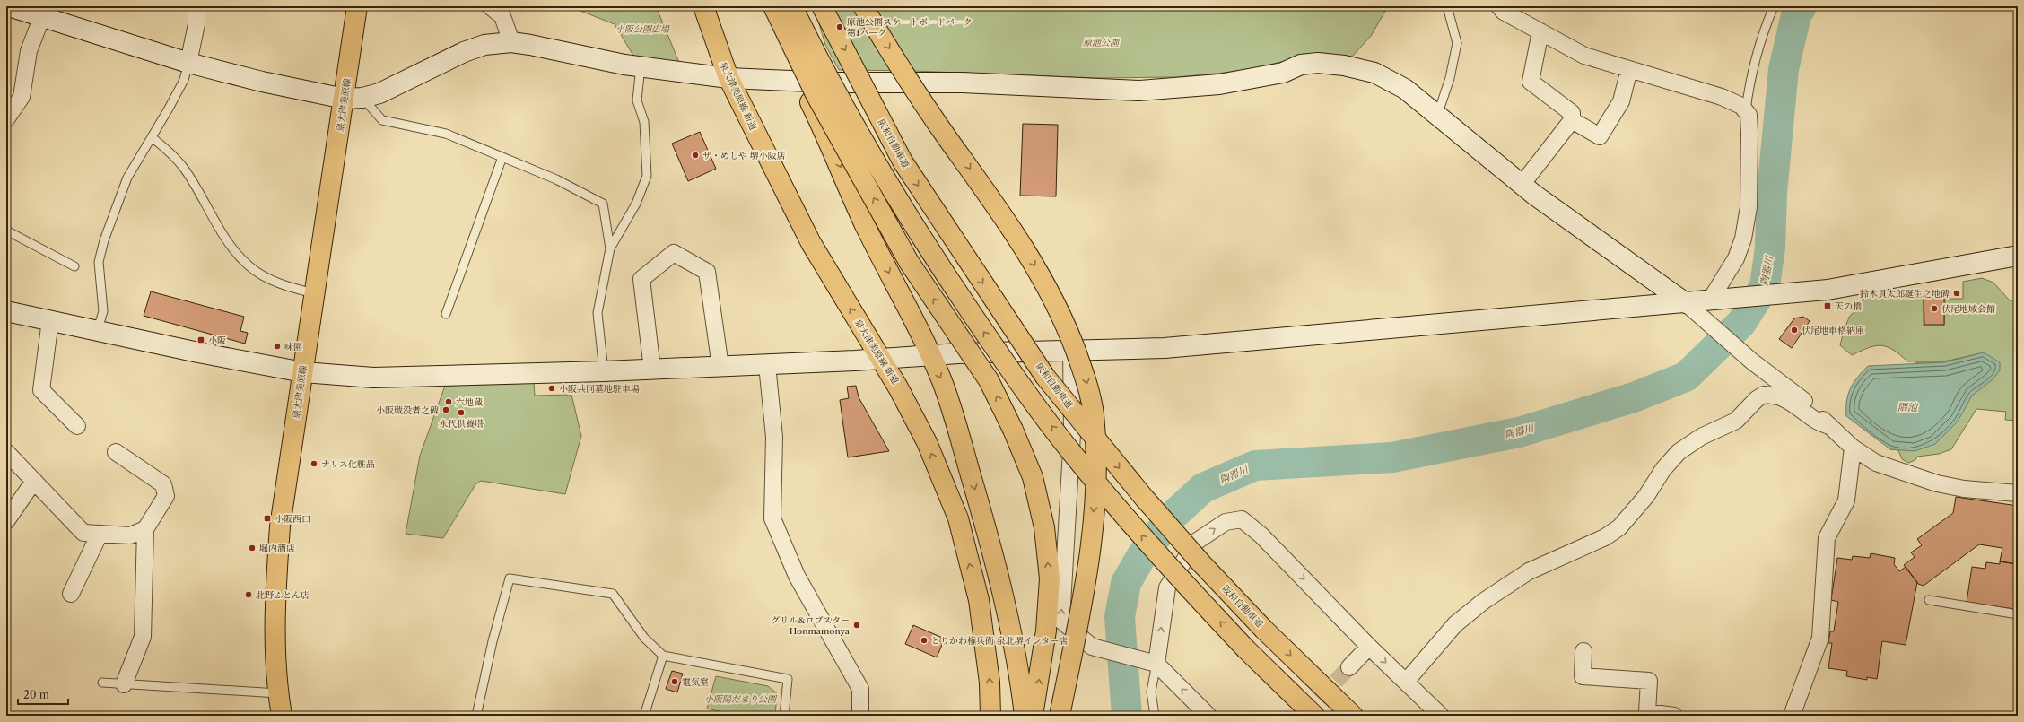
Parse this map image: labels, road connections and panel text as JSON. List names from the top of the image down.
{
  "streets": {
    "main road": ["泉大津美原線 新道", "泉大津美原線", "阪和自動車道"]
  },
  "water": ["陶器川", "隈池"],
  "parks": ["小阪公園広場", "原池公園", "小阪陽だまり公園"],
  "places": {
    "other": [
      "原池公園スケートボードパーク 第1パーク",
      "ザ・めしや 堺小阪店",
      "鈴木貫太郎誕生之地碑",
      "伏尾地域会館",
      "伏尾地車格納庫",
      "味園",
      "小阪共同墓地駐車場",
      "六地蔵",
      "小阪戦没者之碑",
      "永代供養塔",
      "ナリス化粧品",
      "堀内酒店",
      "北野ふとん店",
      "グリル&ロブスター Honmamonya",
      "とりかわ権兵衛 泉北堺インター店",
      "電気室"
    ],
    "transit": ["天の橋", "小阪", "小阪西口"]
  },
  "scale_bar": "20 m"
}
